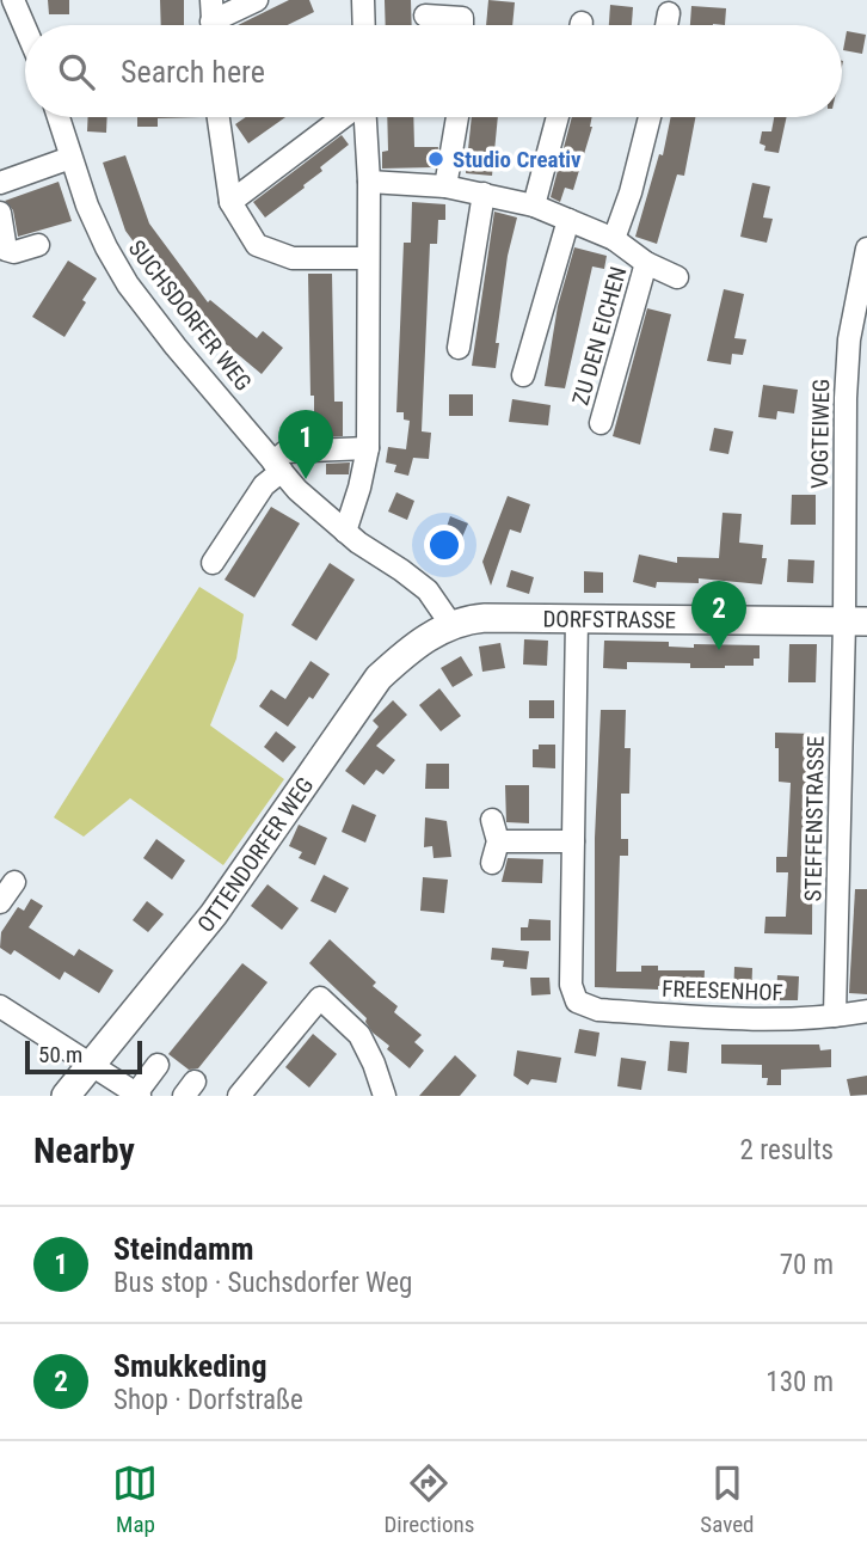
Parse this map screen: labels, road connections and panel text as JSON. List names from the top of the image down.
{
  "streets": {
    "main road": ["DORFSTRASSE", "OTTENDORFER WEG"],
    "street": [
      "SUCHSDORFER WEG",
      "ZU DEN EICHEN",
      "VOGTEIWEG",
      "STEFFENSTRASSE",
      "FREESENHOF"
    ]
  },
  "crossings": [
    ["SUCHSDORFER WEG", "DORFSTRASSE"],
    ["SUCHSDORFER WEG", "OTTENDORFER WEG"],
    ["VOGTEIWEG", "DORFSTRASSE"],
    ["VOGTEIWEG", "STEFFENSTRASSE"],
    ["DORFSTRASSE", "STEFFENSTRASSE"],
    ["DORFSTRASSE", "OTTENDORFER WEG"],
    ["STEFFENSTRASSE", "FREESENHOF"]
  ],
  "places": ["Studio Creativ"],
  "scale_bar": "50 m",
  "page": {
    "search": "Search here",
    "pins": ["1", "2"],
    "scale": "50 m",
    "heading": ["Nearby", "2 results"],
    "list": [
      {
        "mark": "1",
        "name": "Steindamm",
        "note": "Bus stop · Suchsdorfer Weg",
        "value": "70 m"
      },
      {
        "mark": "2",
        "name": "Smukkeding",
        "note": "Shop · Dorfstraße",
        "value": "130 m"
      }
    ],
    "nav": ["Map", "Directions", "Saved"]
  }
}
